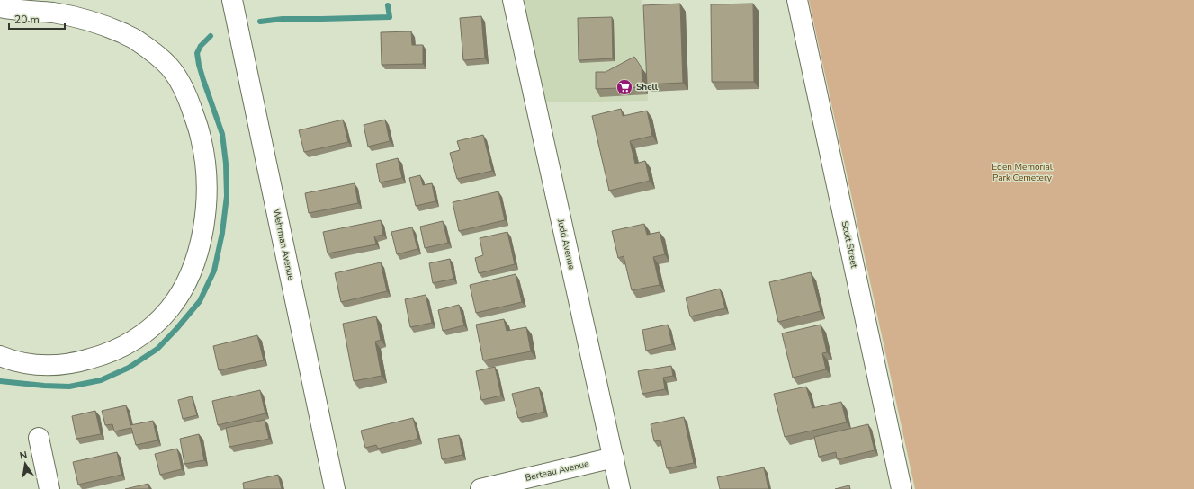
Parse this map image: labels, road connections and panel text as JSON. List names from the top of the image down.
{
  "streets": {
    "main road": [
      "Wehrman Avenue",
      "Judd Avenue",
      "Scott Street",
      "Berteau Avenue"
    ]
  },
  "crossings": [
    ["Judd Avenue", "Berteau Avenue"]
  ],
  "parks": ["Eden Memorial Park Cemetery"],
  "places": {
    "supermarket": ["Shell"]
  },
  "scale_bar": "20 m",
  "north": "top"
}
